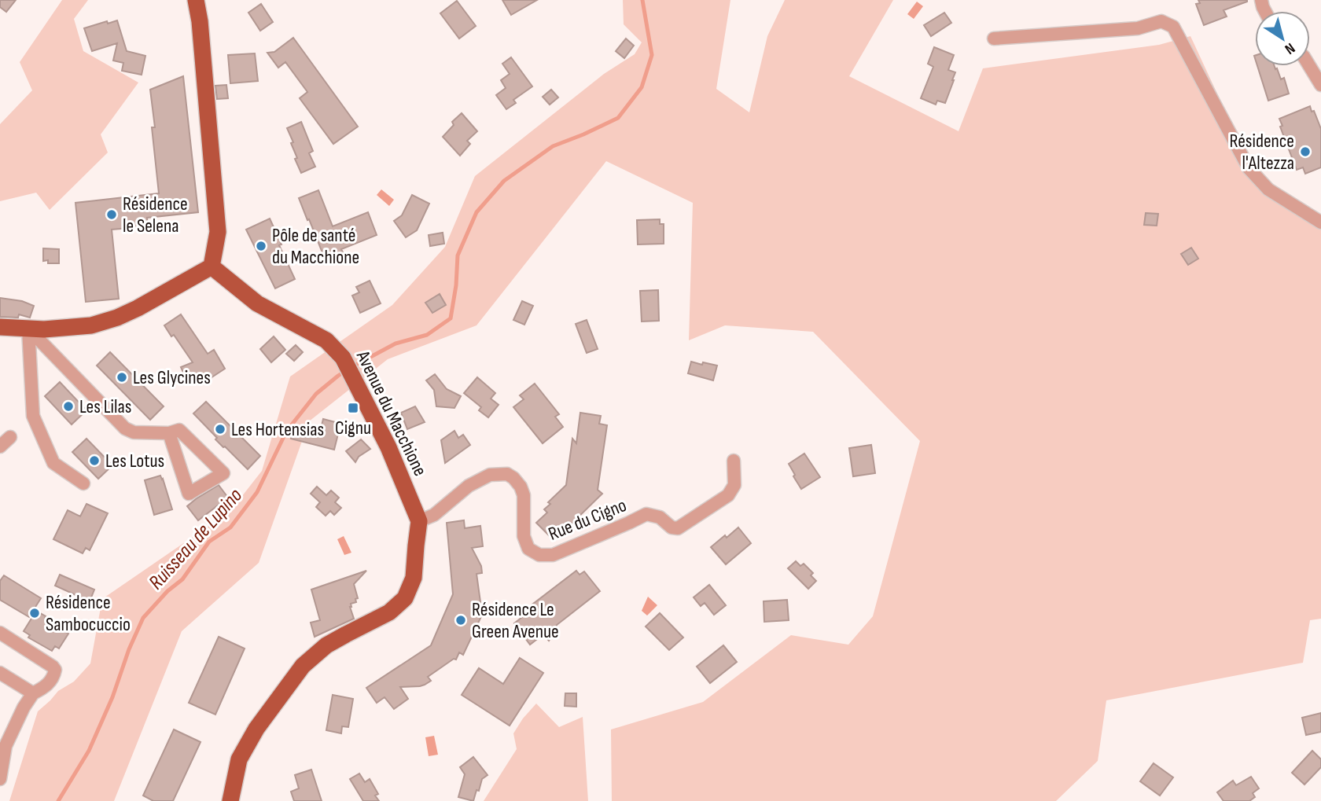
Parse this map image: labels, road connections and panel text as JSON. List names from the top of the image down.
{
  "streets": {
    "main road": ["Avenue du Macchione"],
    "street": ["Rue du Cigno"]
  },
  "crossings": [
    ["Avenue du Macchione", "Rue du Cigno"]
  ],
  "water": ["Ruisseau de Lupino"],
  "places": {
    "other": [
      "Résidence l'Altezza",
      "Résidence le Selena",
      "Pôle de santé du Macchione",
      "Les Glycines",
      "Les Lilas",
      "Les Hortensias",
      "Les Lotus",
      "Résidence Sambocuccio",
      "Résidence Le Green Avenue"
    ],
    "transit": ["Cignu"]
  },
  "north": "bottom right"
}
